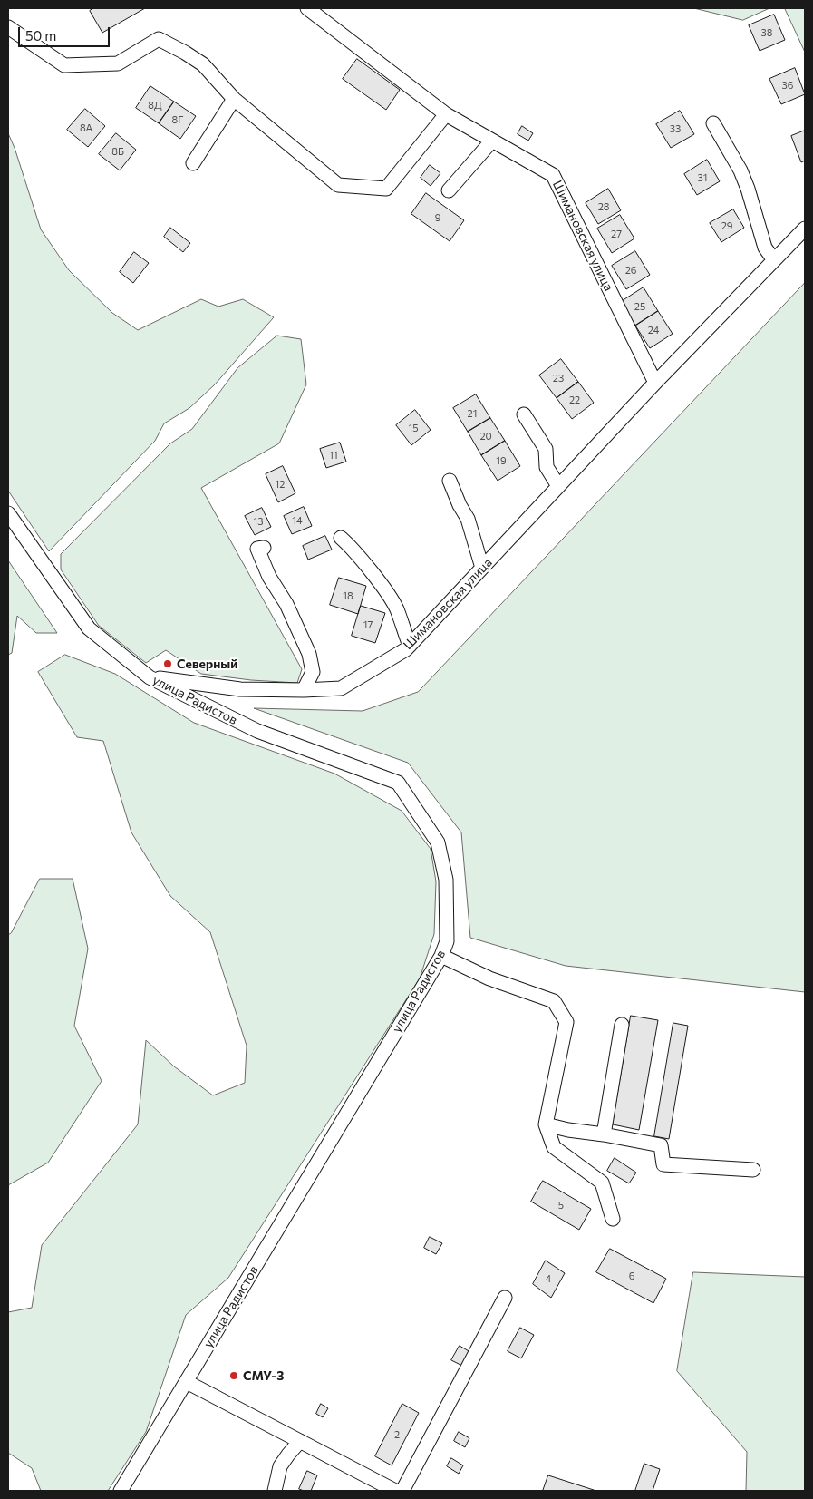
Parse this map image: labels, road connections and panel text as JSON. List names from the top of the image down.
{
  "streets": {
    "street": ["Шимановская улица", "улица Радистов"]
  },
  "crossings": [
    ["Шимановская улица", "улица Радистов"]
  ],
  "places": ["Северный", "СМУ-3"],
  "house_numbers": [
    "38",
    "36",
    "8Д",
    "8Г",
    "8А",
    "33",
    "8Б",
    "31",
    "28",
    "9",
    "29",
    "27",
    "26",
    "25",
    "24",
    "23",
    "22",
    "21",
    "15",
    "20",
    "11",
    "19",
    "12",
    "14",
    "13",
    "18",
    "17",
    "5",
    "6",
    "4",
    "2"
  ],
  "scale_bar": "50 m"
}
